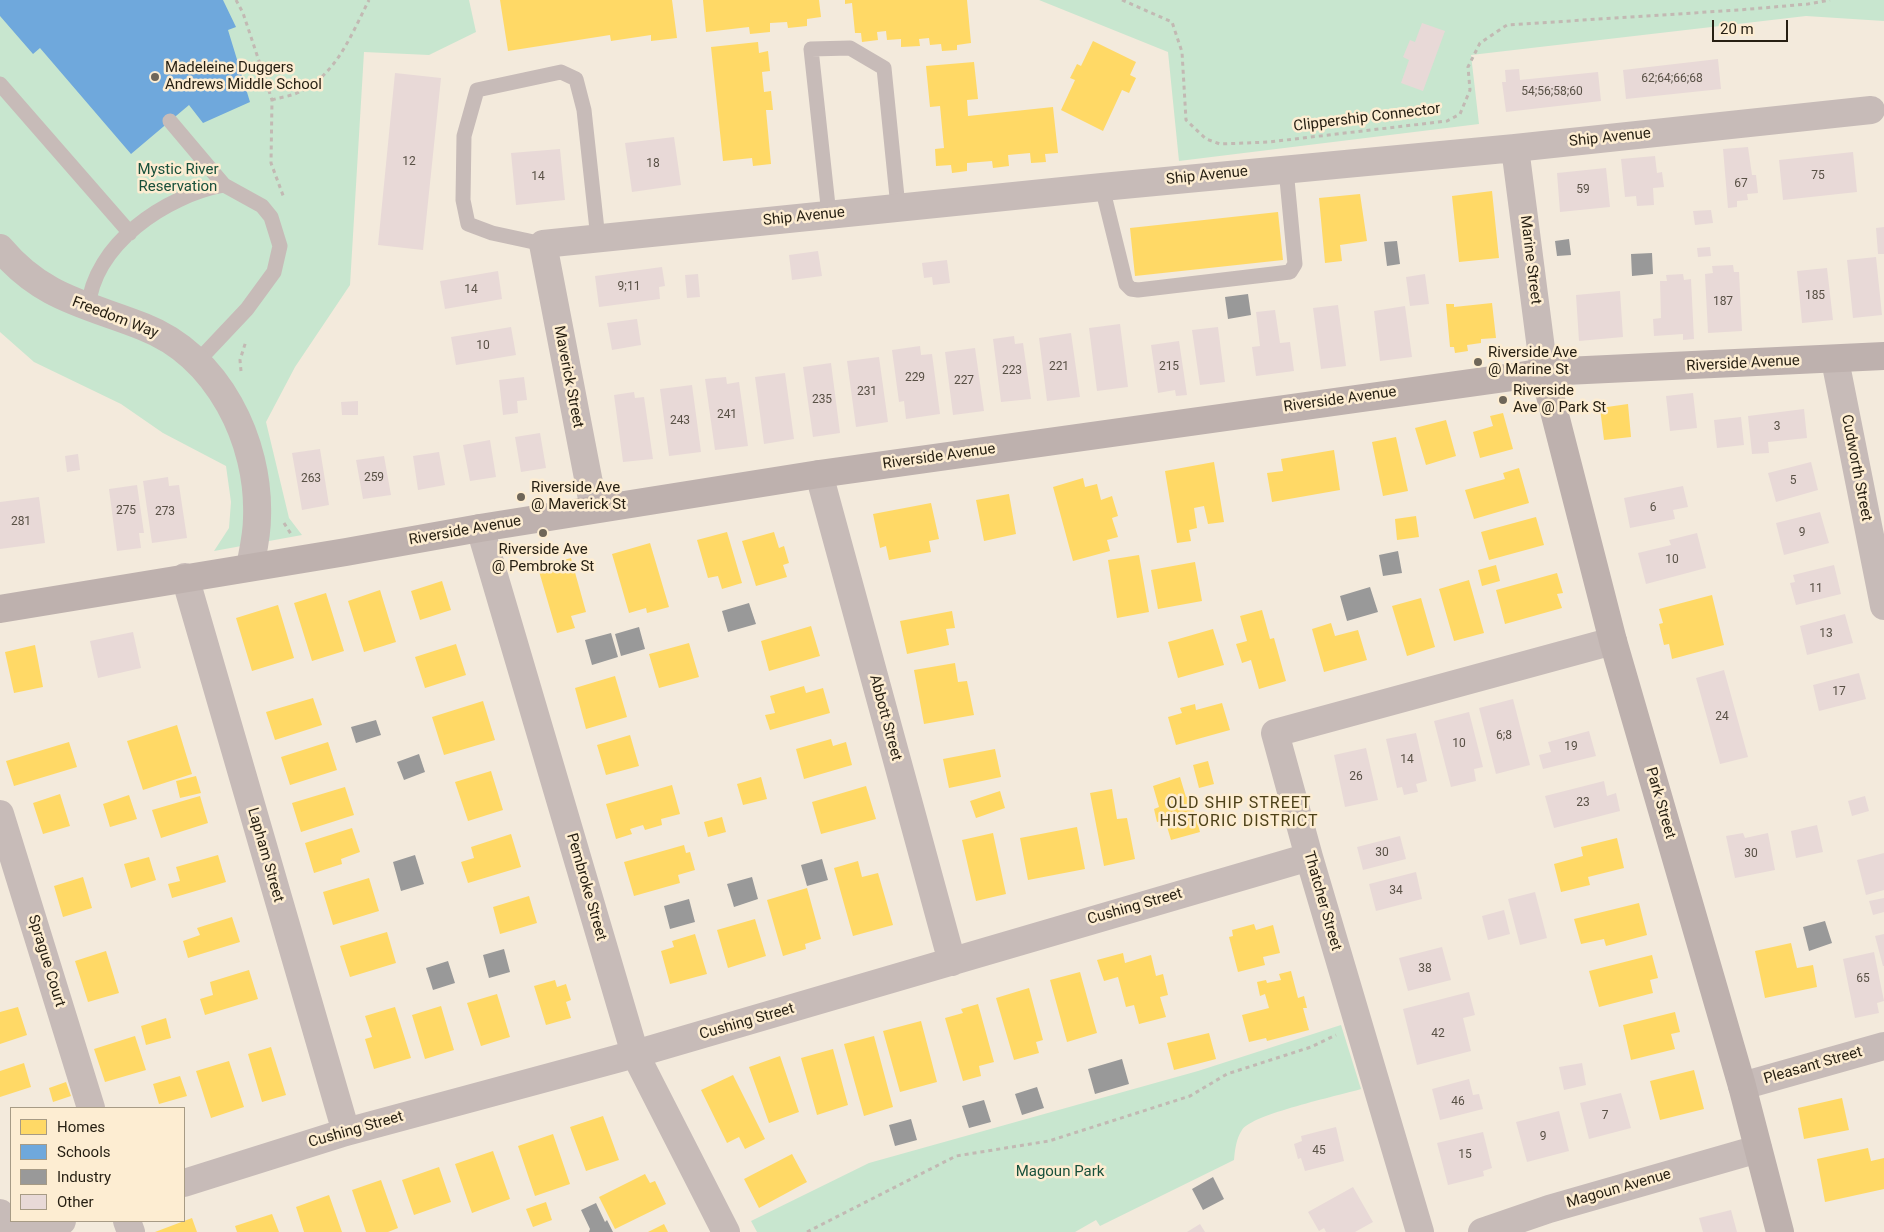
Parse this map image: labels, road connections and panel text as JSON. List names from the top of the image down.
{
  "streets": {
    "main road": ["Riverside Avenue", "Park Street"],
    "street": [
      "Ship Avenue",
      "Marine Street",
      "Freedom Way",
      "Maverick Street",
      "Cudworth Street",
      "Abbott Street",
      "Lapham Street",
      "Pembroke Street",
      "Thatcher Street",
      "Cushing Street",
      "Sprague Court",
      "Pleasant Street",
      "Magoun Avenue"
    ],
    "path": ["Clippership Connector"]
  },
  "crossings": [
    ["Ship Avenue", "Marine Street"],
    ["Ship Avenue", "Maverick Street"],
    ["Marine Street", "Riverside Avenue"],
    ["Marine Street", "Park Street"],
    ["Freedom Way", "Riverside Avenue"],
    ["Riverside Avenue", "Maverick Street"],
    ["Riverside Avenue", "Cudworth Street"],
    ["Riverside Avenue", "Abbott Street"],
    ["Riverside Avenue", "Park Street"],
    ["Riverside Avenue", "Lapham Street"],
    ["Riverside Avenue", "Pembroke Street"],
    ["Abbott Street", "Cushing Street"],
    ["Park Street", "Thatcher Street"],
    ["Park Street", "Pleasant Street"],
    ["Park Street", "Magoun Avenue"],
    ["Lapham Street", "Cushing Street"],
    ["Pembroke Street", "Cushing Street"],
    ["Thatcher Street", "Cushing Street"]
  ],
  "districts": ["OLD SHIP STREET HISTORIC DISTRICT"],
  "parks": ["Mystic River Reservation", "Magoun Park"],
  "places": [
    "Madeleine Duggers Andrews Middle School",
    "Riverside Ave @ Marine St",
    "Riverside Ave @ Park St",
    "Riverside Ave @ Maverick St",
    "Riverside Ave @ Pembroke St"
  ],
  "house_numbers": [
    "62;64;66;68",
    "54;56;58;60",
    "12",
    "18",
    "75",
    "14",
    "67",
    "59",
    "9;11",
    "14",
    "185",
    "187",
    "10",
    "221",
    "215",
    "223",
    "229",
    "227",
    "231",
    "235",
    "241",
    "243",
    "3",
    "259",
    "263",
    "5",
    "6",
    "275",
    "273",
    "281",
    "9",
    "10",
    "11",
    "13",
    "17",
    "24",
    "6;8",
    "10",
    "19",
    "14",
    "26",
    "23",
    "30",
    "30",
    "34",
    "38",
    "65",
    "42",
    "46",
    "7",
    "9",
    "45",
    "15"
  ],
  "legend": [
    "Homes",
    "Schools",
    "Industry",
    "Other"
  ],
  "scale_bar": "20 m"
}
